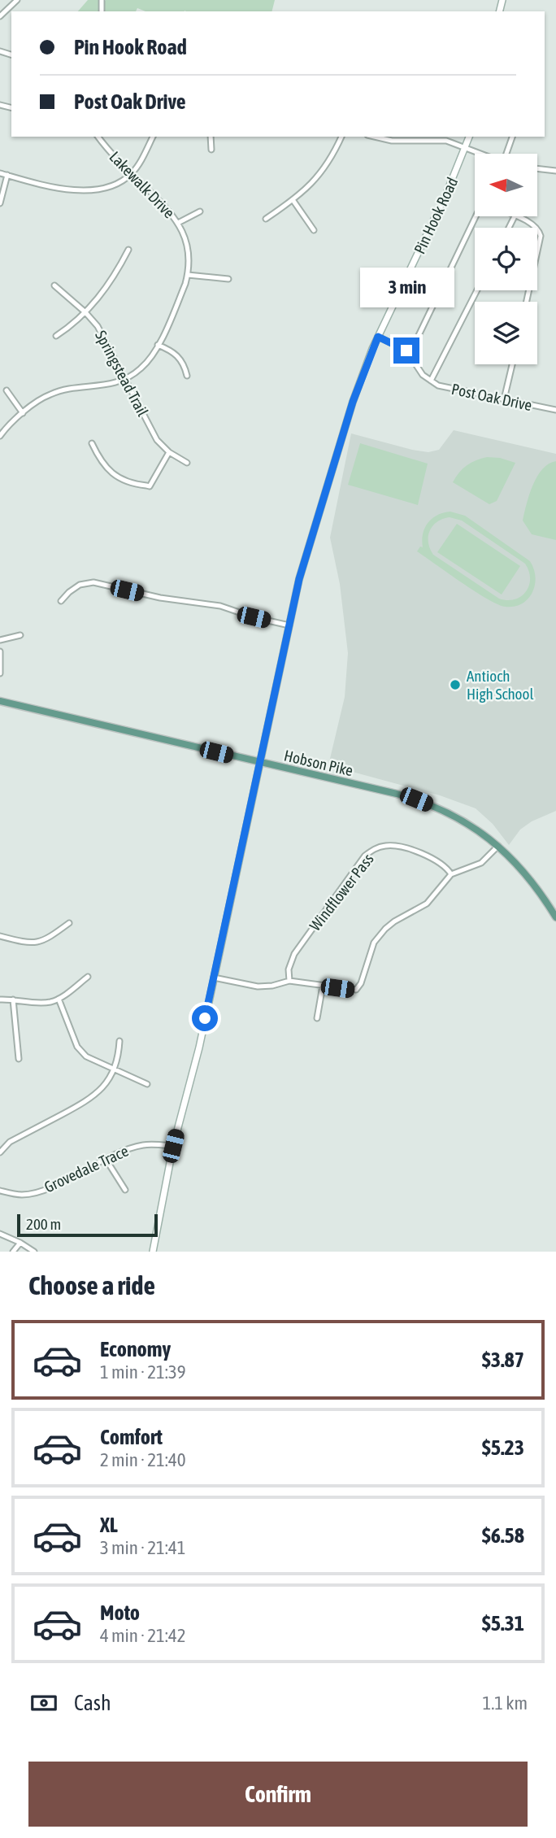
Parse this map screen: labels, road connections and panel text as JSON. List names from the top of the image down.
{
  "streets": {
    "main road": ["Hobson Pike"],
    "street": [
      "Lakewalk Drive",
      "Pin Hook Road",
      "Springstead Trail",
      "Post Oak Drive",
      "Windflower Pass",
      "Grovedale Trace"
    ]
  },
  "crossings": [
    ["Lakewalk Drive", "Springstead Trail"],
    ["Pin Hook Road", "Hobson Pike"],
    ["Pin Hook Road", "Grovedale Trace"]
  ],
  "places": ["Antioch High School"],
  "scale_bar": "200 m",
  "north": "left",
  "page": {
    "banner": ["Pin Hook Road", "Post Oak Drive"],
    "bubble": "3 min",
    "scale": "200 m",
    "heading": "Choose a ride",
    "list": [
      {
        "name": "Economy",
        "note": "1 min · 21:39",
        "value": "$3.87"
      },
      {
        "name": "Comfort",
        "note": "2 min · 21:40",
        "value": "$5.23"
      },
      {
        "name": "XL",
        "note": "3 min · 21:41",
        "value": "$6.58"
      },
      {
        "name": "Moto",
        "note": "4 min · 21:42",
        "value": "$5.31"
      }
    ],
    "pay": ["Cash", "1.1 km"],
    "buttons": "Confirm"
  }
}
